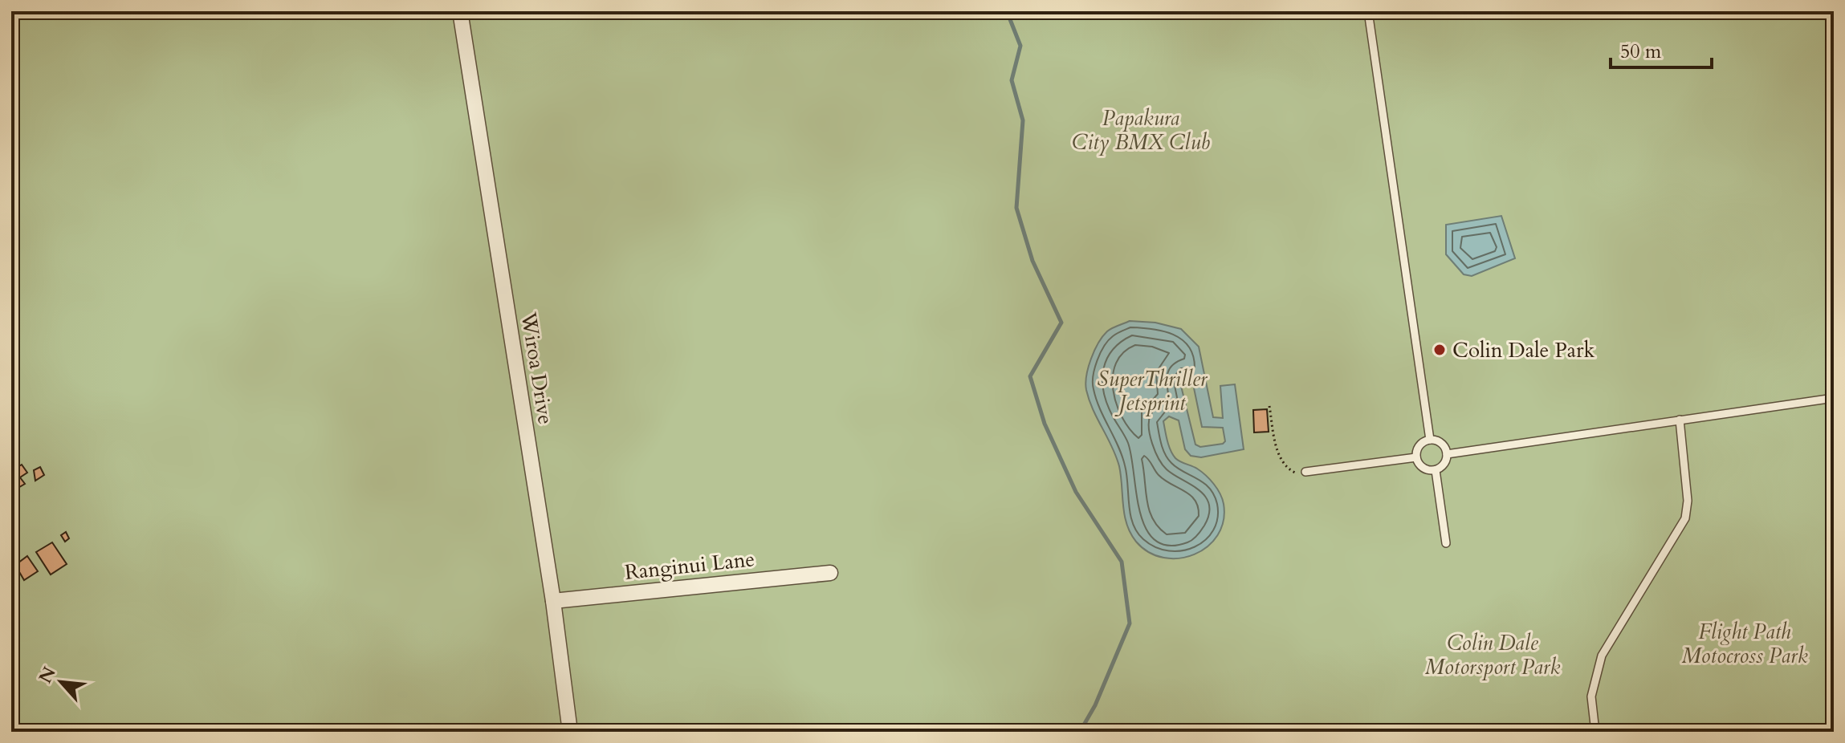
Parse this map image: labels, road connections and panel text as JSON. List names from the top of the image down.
{
  "streets": {
    "street": ["Wiroa Drive", "Ranginui Lane"]
  },
  "crossings": [
    ["Wiroa Drive", "Ranginui Lane"]
  ],
  "parks": [
    "Papakura City BMX Club",
    "SuperThriller Jetsprint",
    "Flight Path Motocross Park",
    "Colin Dale Motorsport Park"
  ],
  "places": ["Colin Dale Park"],
  "scale_bar": "50 m",
  "north": "top left"
}
